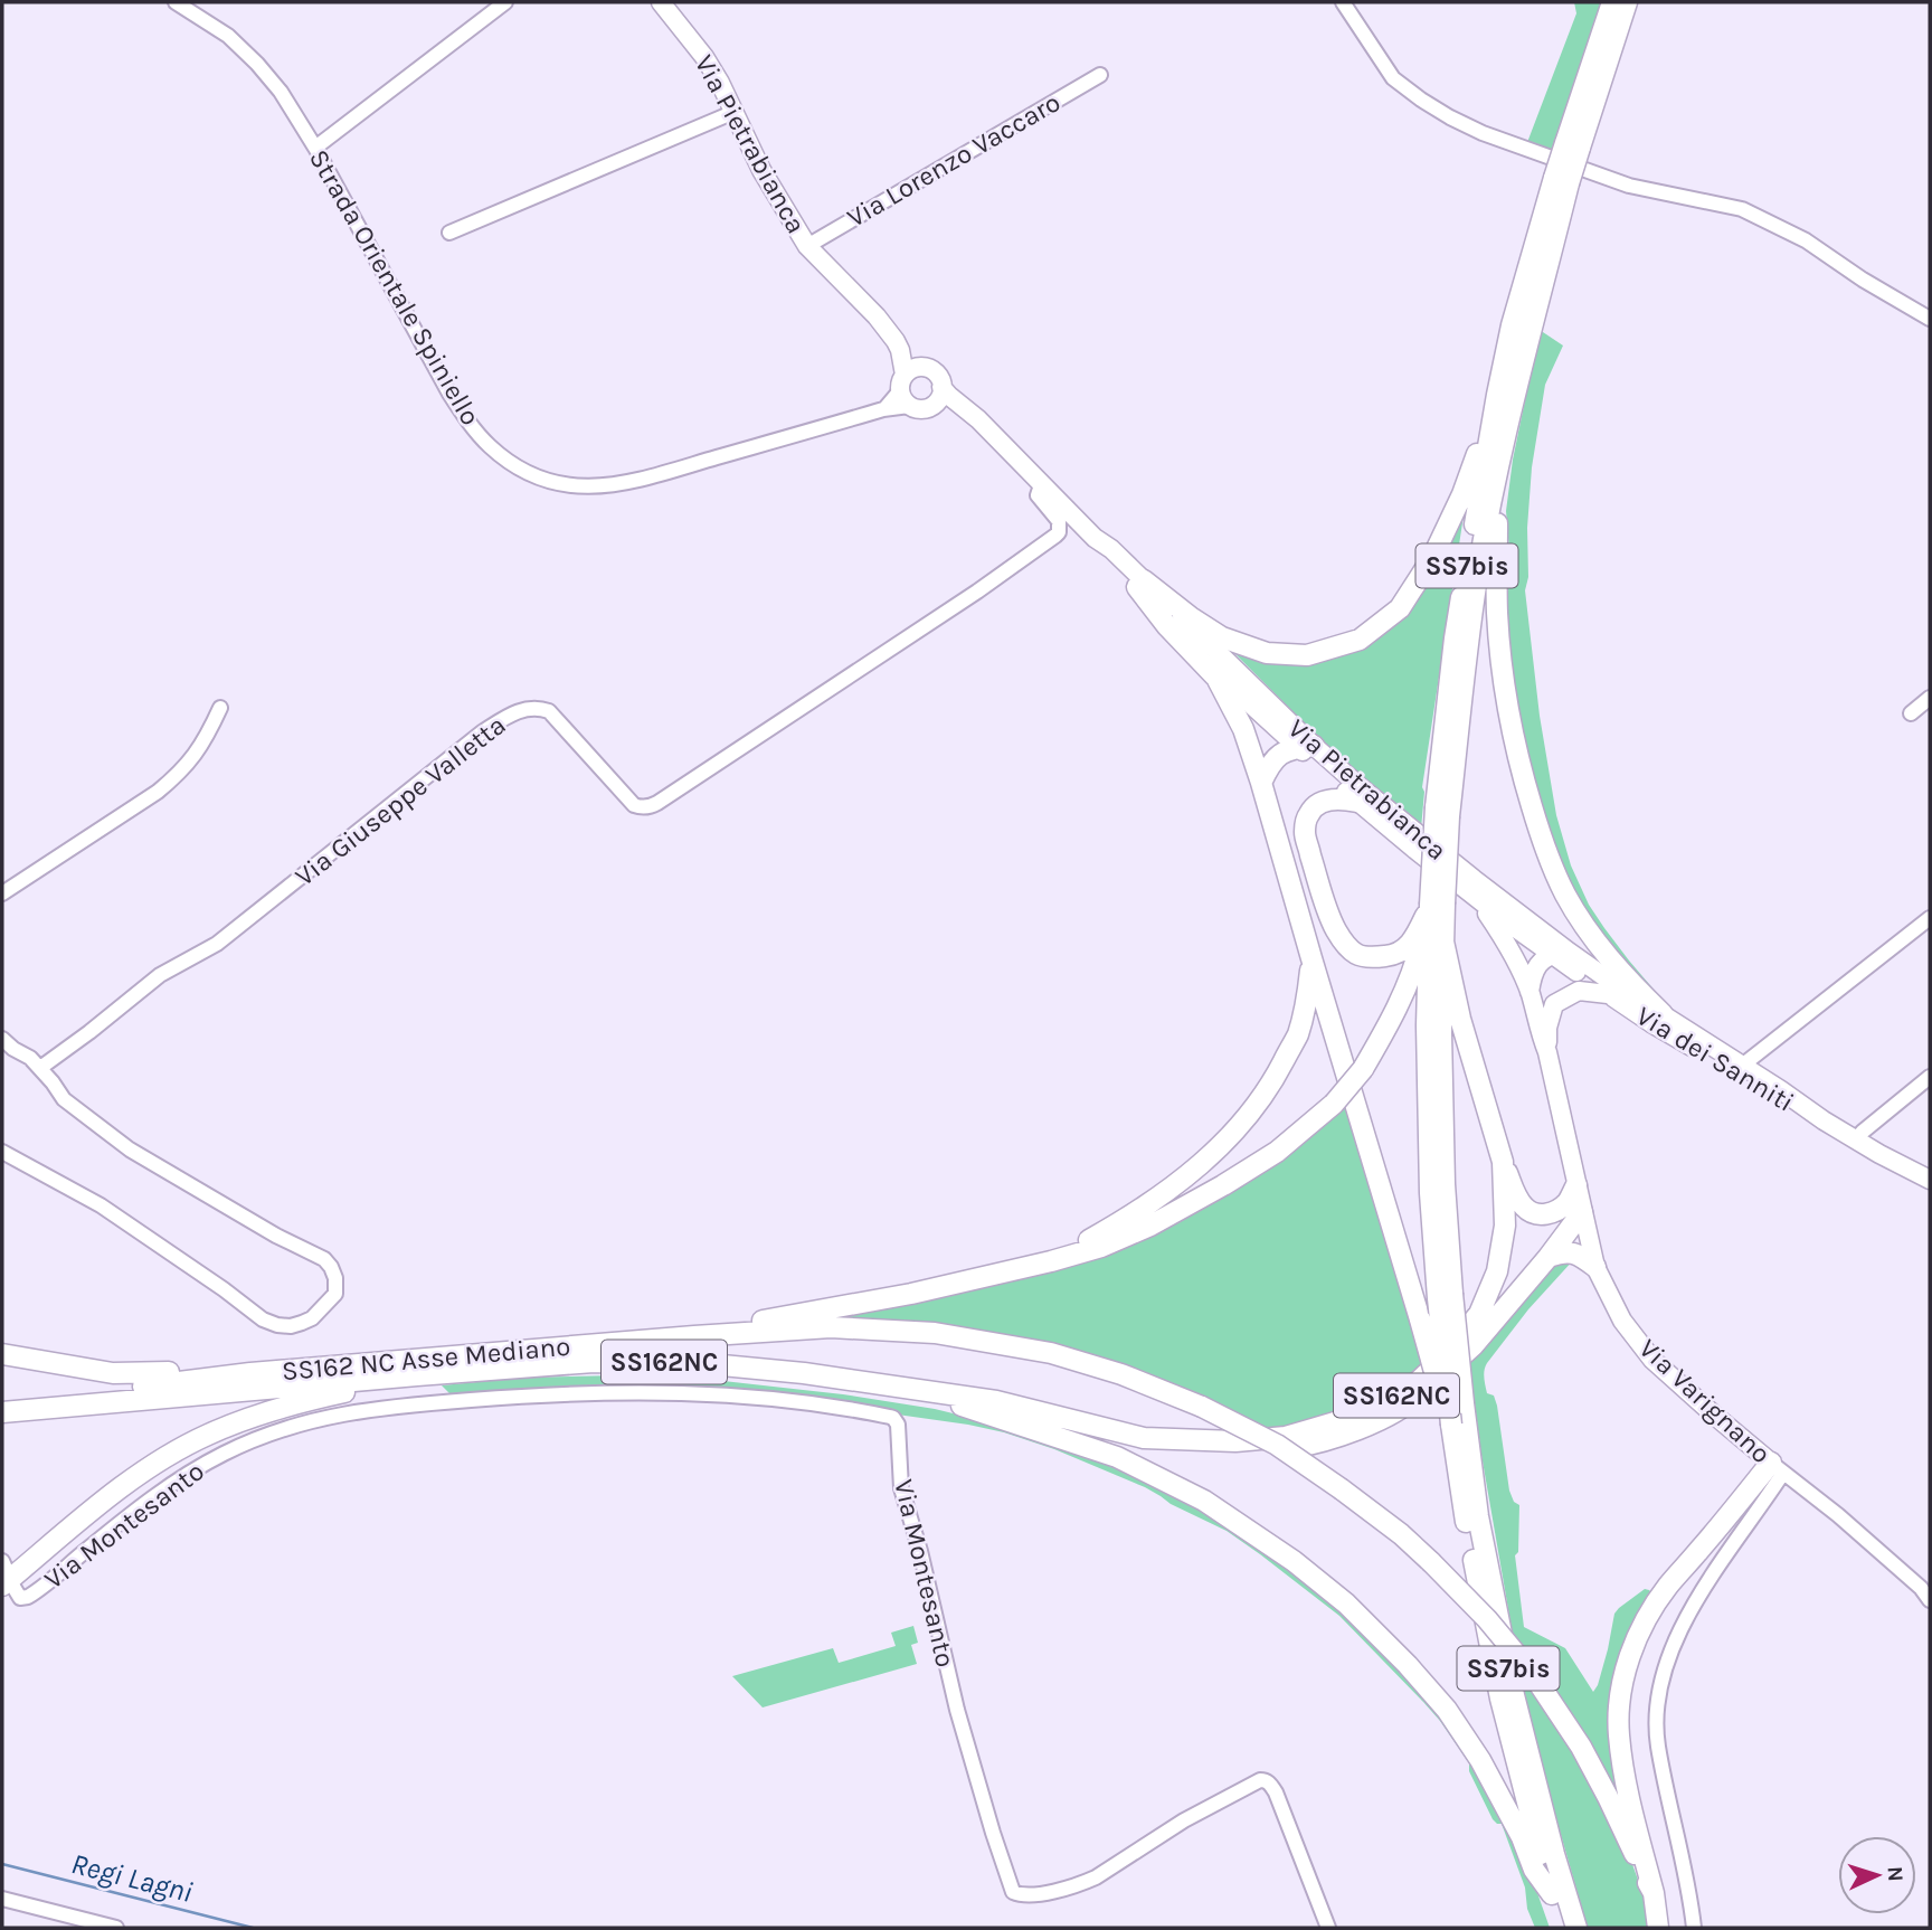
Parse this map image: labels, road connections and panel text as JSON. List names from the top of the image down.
{
  "streets": {
    "highway": ["SS7bis", "SS162 NC Asse Mediano", "SS162NC"],
    "main road": ["Via Pietrabianca", "Via dei Sanniti", "Via Varignano"],
    "street": [
      "Via Lorenzo Vaccaro",
      "Strada Orientale Spiniello",
      "Via Giuseppe Valletta",
      "Via Montesanto"
    ]
  },
  "crossings": [
    ["Via Pietrabianca", "Via Lorenzo Vaccaro"],
    ["Via Pietrabianca", "Strada Orientale Spiniello"],
    ["Via Pietrabianca", "Via Giuseppe Valletta"],
    ["Via Pietrabianca", "Via dei Sanniti"],
    ["Via Pietrabianca", "Via Varignano"],
    ["SS7bis", "SS162NC"]
  ],
  "water": ["Regi Lagni"],
  "north": "right"
}
